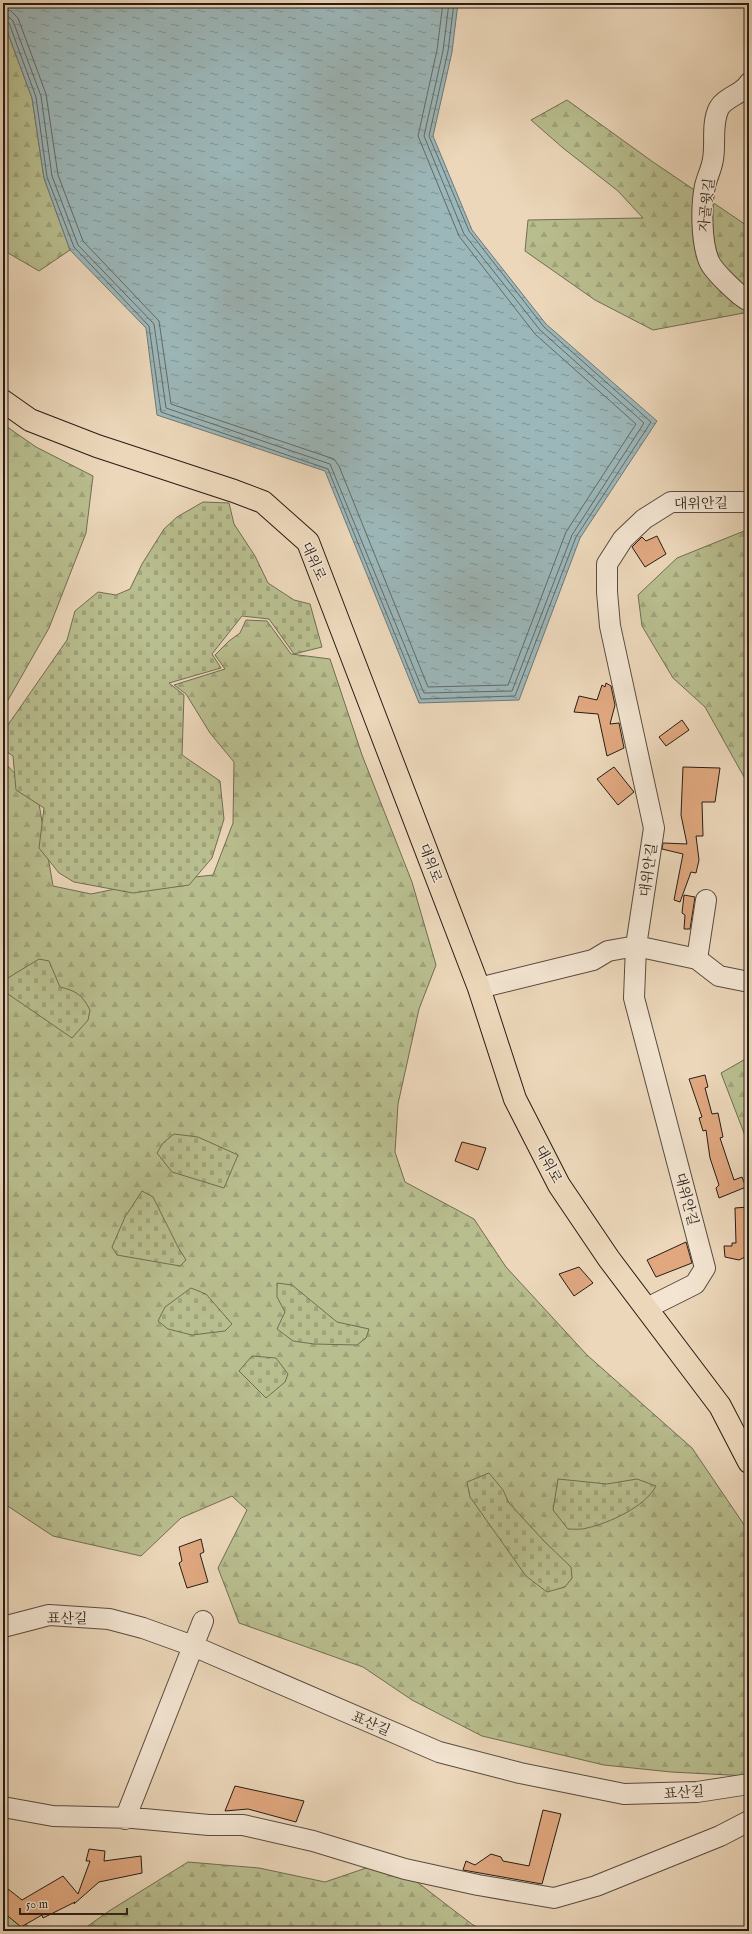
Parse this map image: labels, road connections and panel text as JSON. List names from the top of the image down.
{
  "streets": {
    "main road": ["대위로"],
    "street": ["자골윗길", "대위안길", "표산길"]
  },
  "crossings": [
    ["대위안길", "대위로"]
  ],
  "scale_bar": "50 m"
}
